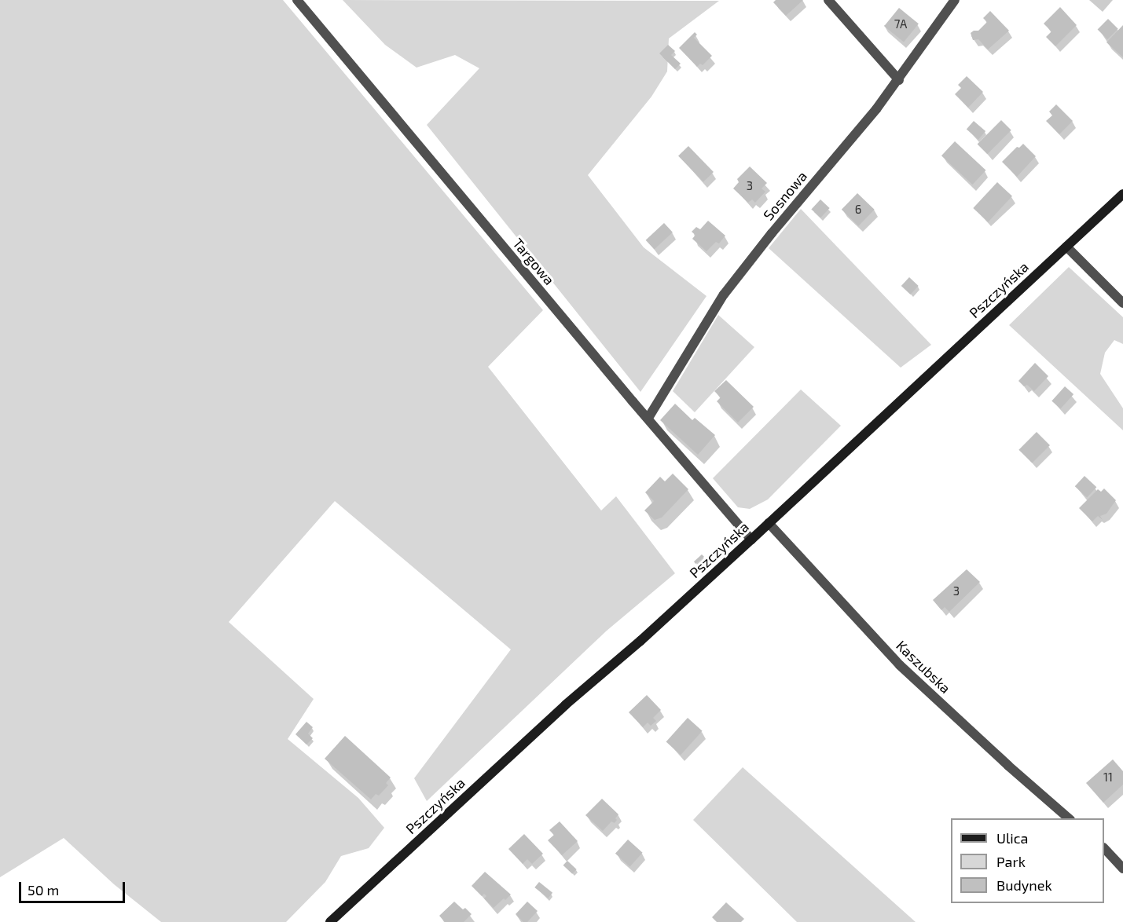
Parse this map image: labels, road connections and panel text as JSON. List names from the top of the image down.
{
  "streets": {
    "main road": ["Pszczyńska"],
    "street": ["Sosnowa", "Targowa", "Kaszubska"]
  },
  "crossings": [
    ["Sosnowa", "Targowa"],
    ["Targowa", "Pszczyńska"],
    ["Pszczyńska", "Kaszubska"]
  ],
  "house_numbers": [
    "7A",
    "3",
    "6",
    "3",
    "11"
  ],
  "legend": ["Ulica", "Park", "Budynek"],
  "scale_bar": "50 m"
}
